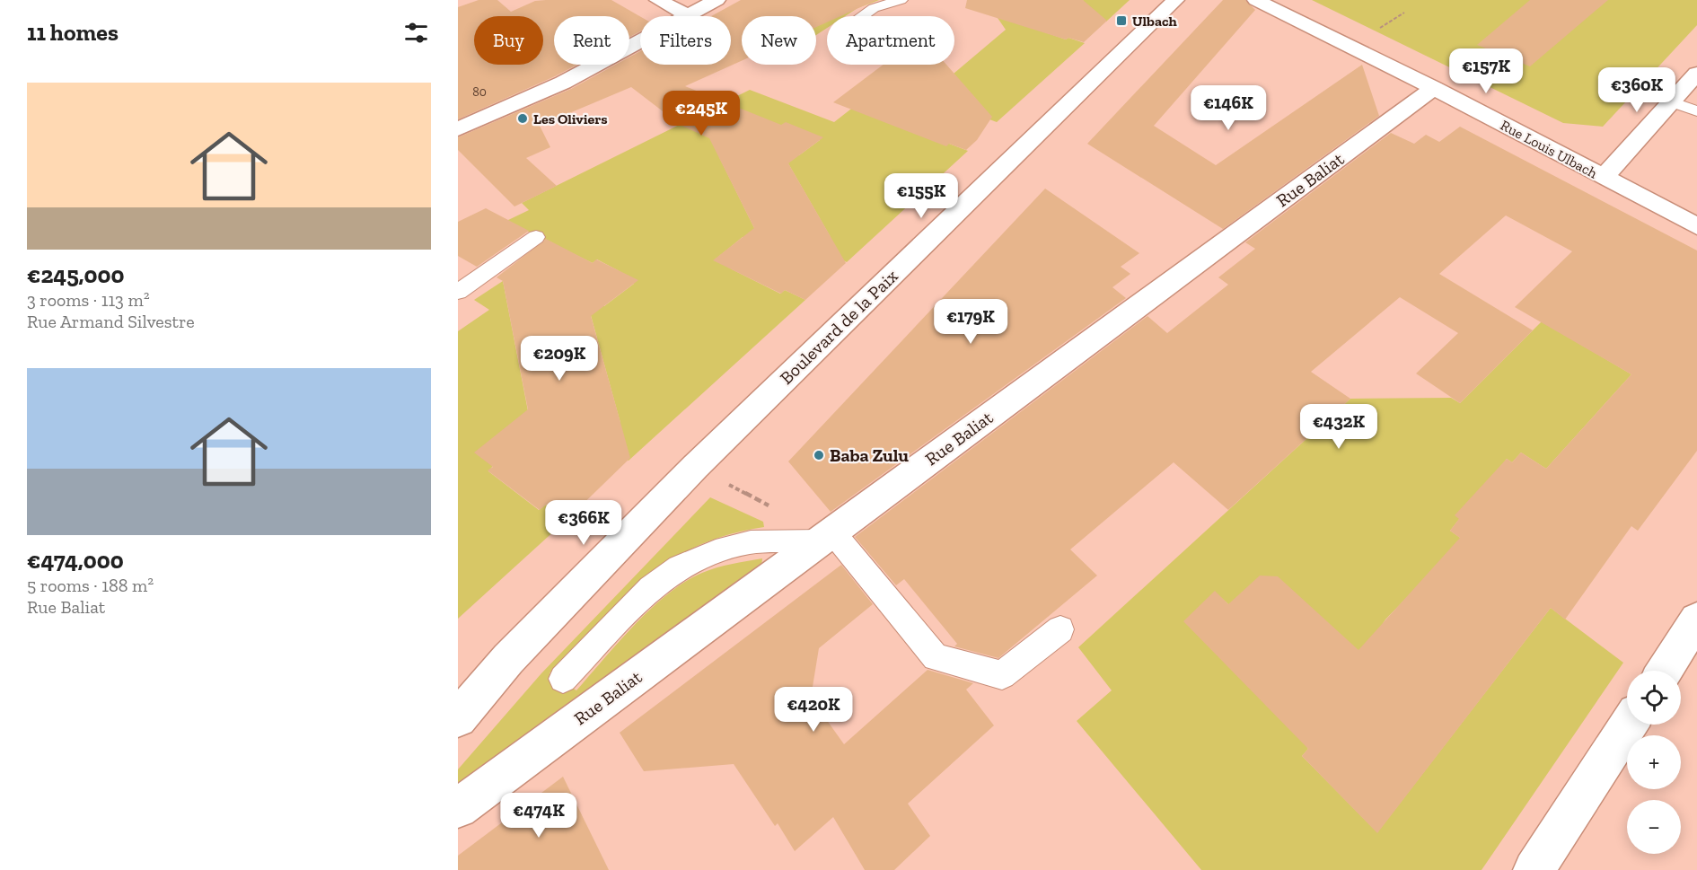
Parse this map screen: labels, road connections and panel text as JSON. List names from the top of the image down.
{
  "streets": {
    "street": ["Rue Louis Ulbach", "Rue Baliat", "Boulevard de la Paix"]
  },
  "crossings": [
    ["Rue Louis Ulbach", "Rue Baliat"]
  ],
  "places": {
    "transit": ["Ulbach"],
    "other": ["Les Oliviers", "Baba Zulu"]
  },
  "house_numbers": ["80"],
  "page": {
    "heading": "11 homes",
    "chip": [
      "Buy",
      "Rent",
      "Filters",
      "New",
      "Apartment"
    ],
    "price": [
      "€157K",
      "€360K",
      "€146K",
      "€245K",
      "€155K",
      "€179K",
      "€209K",
      "€432K",
      "€366K",
      "€420K",
      "€474K"
    ],
    "list": [
      {
        "name": "€245,000",
        "note": "3 rooms · 113 m² · Rue Armand Silvestre"
      },
      {
        "name": "€474,000",
        "note": "5 rooms · 188 m² · Rue Baliat"
      }
    ],
    "map_buttons": ["+", "−"]
  }
}
